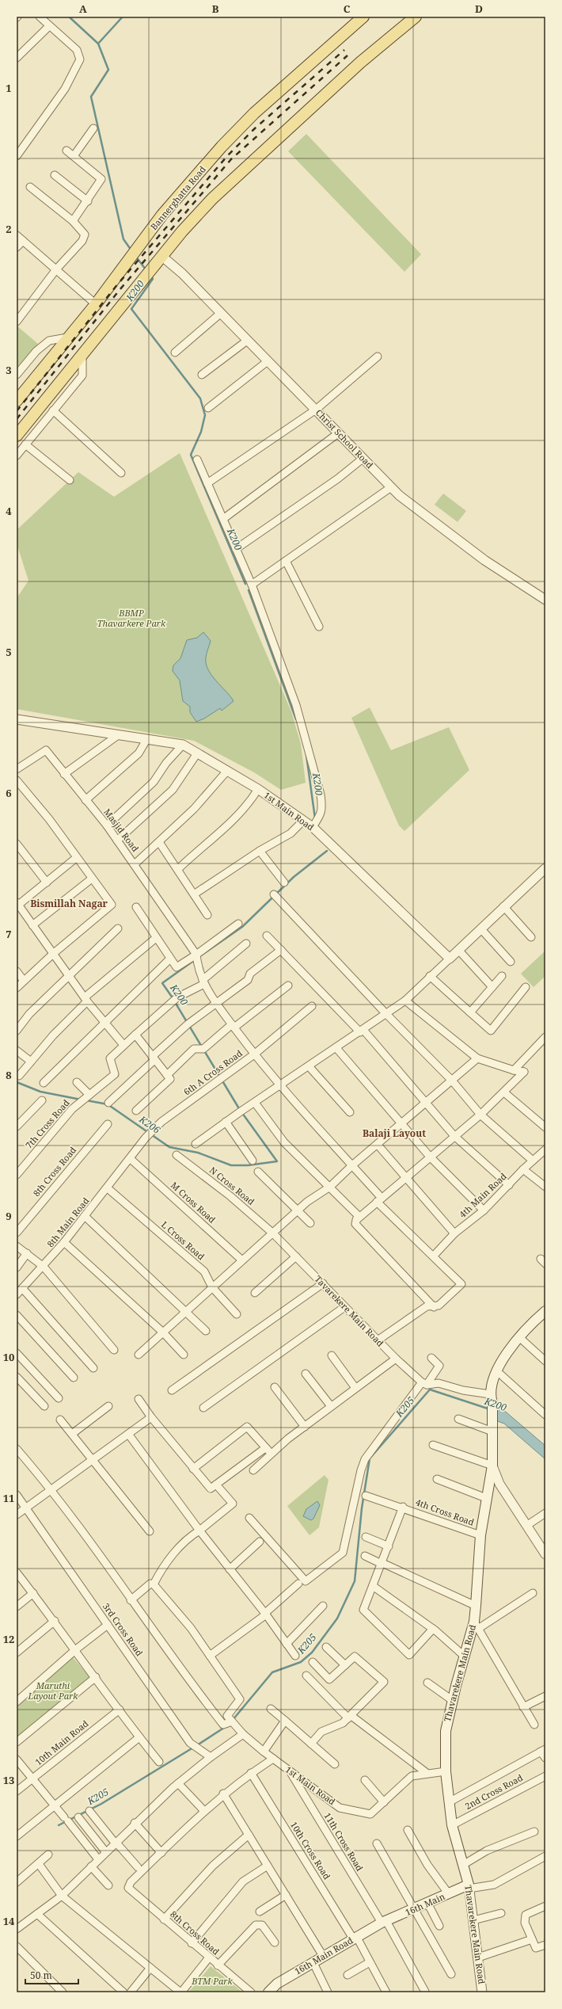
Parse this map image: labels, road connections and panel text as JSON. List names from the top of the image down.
{
  "streets": {
    "main road": [
      "Bannerghatta Road",
      "Thavarekere Main Road",
      "16th Main",
      "16th Main Road"
    ],
    "street": [
      "Christ School Road",
      "1st Main Road",
      "Masjid Road",
      "6th A Cross Road",
      "7th Cross Road",
      "8th Cross Road",
      "N Cross Road",
      "4th Main Road",
      "M Cross Road",
      "8th Main Road",
      "L Cross Road",
      "Tavarekere Main Road",
      "4th Cross Road",
      "3rd Cross Road",
      "10th Main Road",
      "2nd Cross Road",
      "11th Cross Road",
      "10th Cross Road"
    ]
  },
  "crossings": [
    ["1st Main Road", "Thavarekere Main Road"],
    ["1st Main Road", "11th Cross Road"],
    ["6th A Cross Road", "M Cross Road"],
    ["6th A Cross Road", "8th Main Road"],
    ["N Cross Road", "Tavarekere Main Road"],
    ["M Cross Road", "8th Main Road"],
    ["8th Main Road", "L Cross Road"],
    ["4th Cross Road", "Thavarekere Main Road"],
    ["Thavarekere Main Road", "2nd Cross Road"],
    ["Thavarekere Main Road", "16th Main"],
    ["11th Cross Road", "16th Main"],
    ["11th Cross Road", "16th Main Road"],
    ["10th Cross Road", "16th Main Road"],
    ["16th Main", "16th Main Road"]
  ],
  "districts": ["Bismillah Nagar", "Balaji Layout"],
  "water": ["K200", "K206", "K205"],
  "parks": ["BBMP Thavarkere Park", "Maruthi Layout Park", "BTM Park"],
  "scale_bar": "50 m",
  "grid": {
    "columns": [
      "A",
      "B",
      "C",
      "D"
    ],
    "rows": [
      "1",
      "2",
      "3",
      "4",
      "5",
      "6",
      "7",
      "8",
      "9",
      "10",
      "11",
      "12",
      "13",
      "14"
    ]
  }
}
